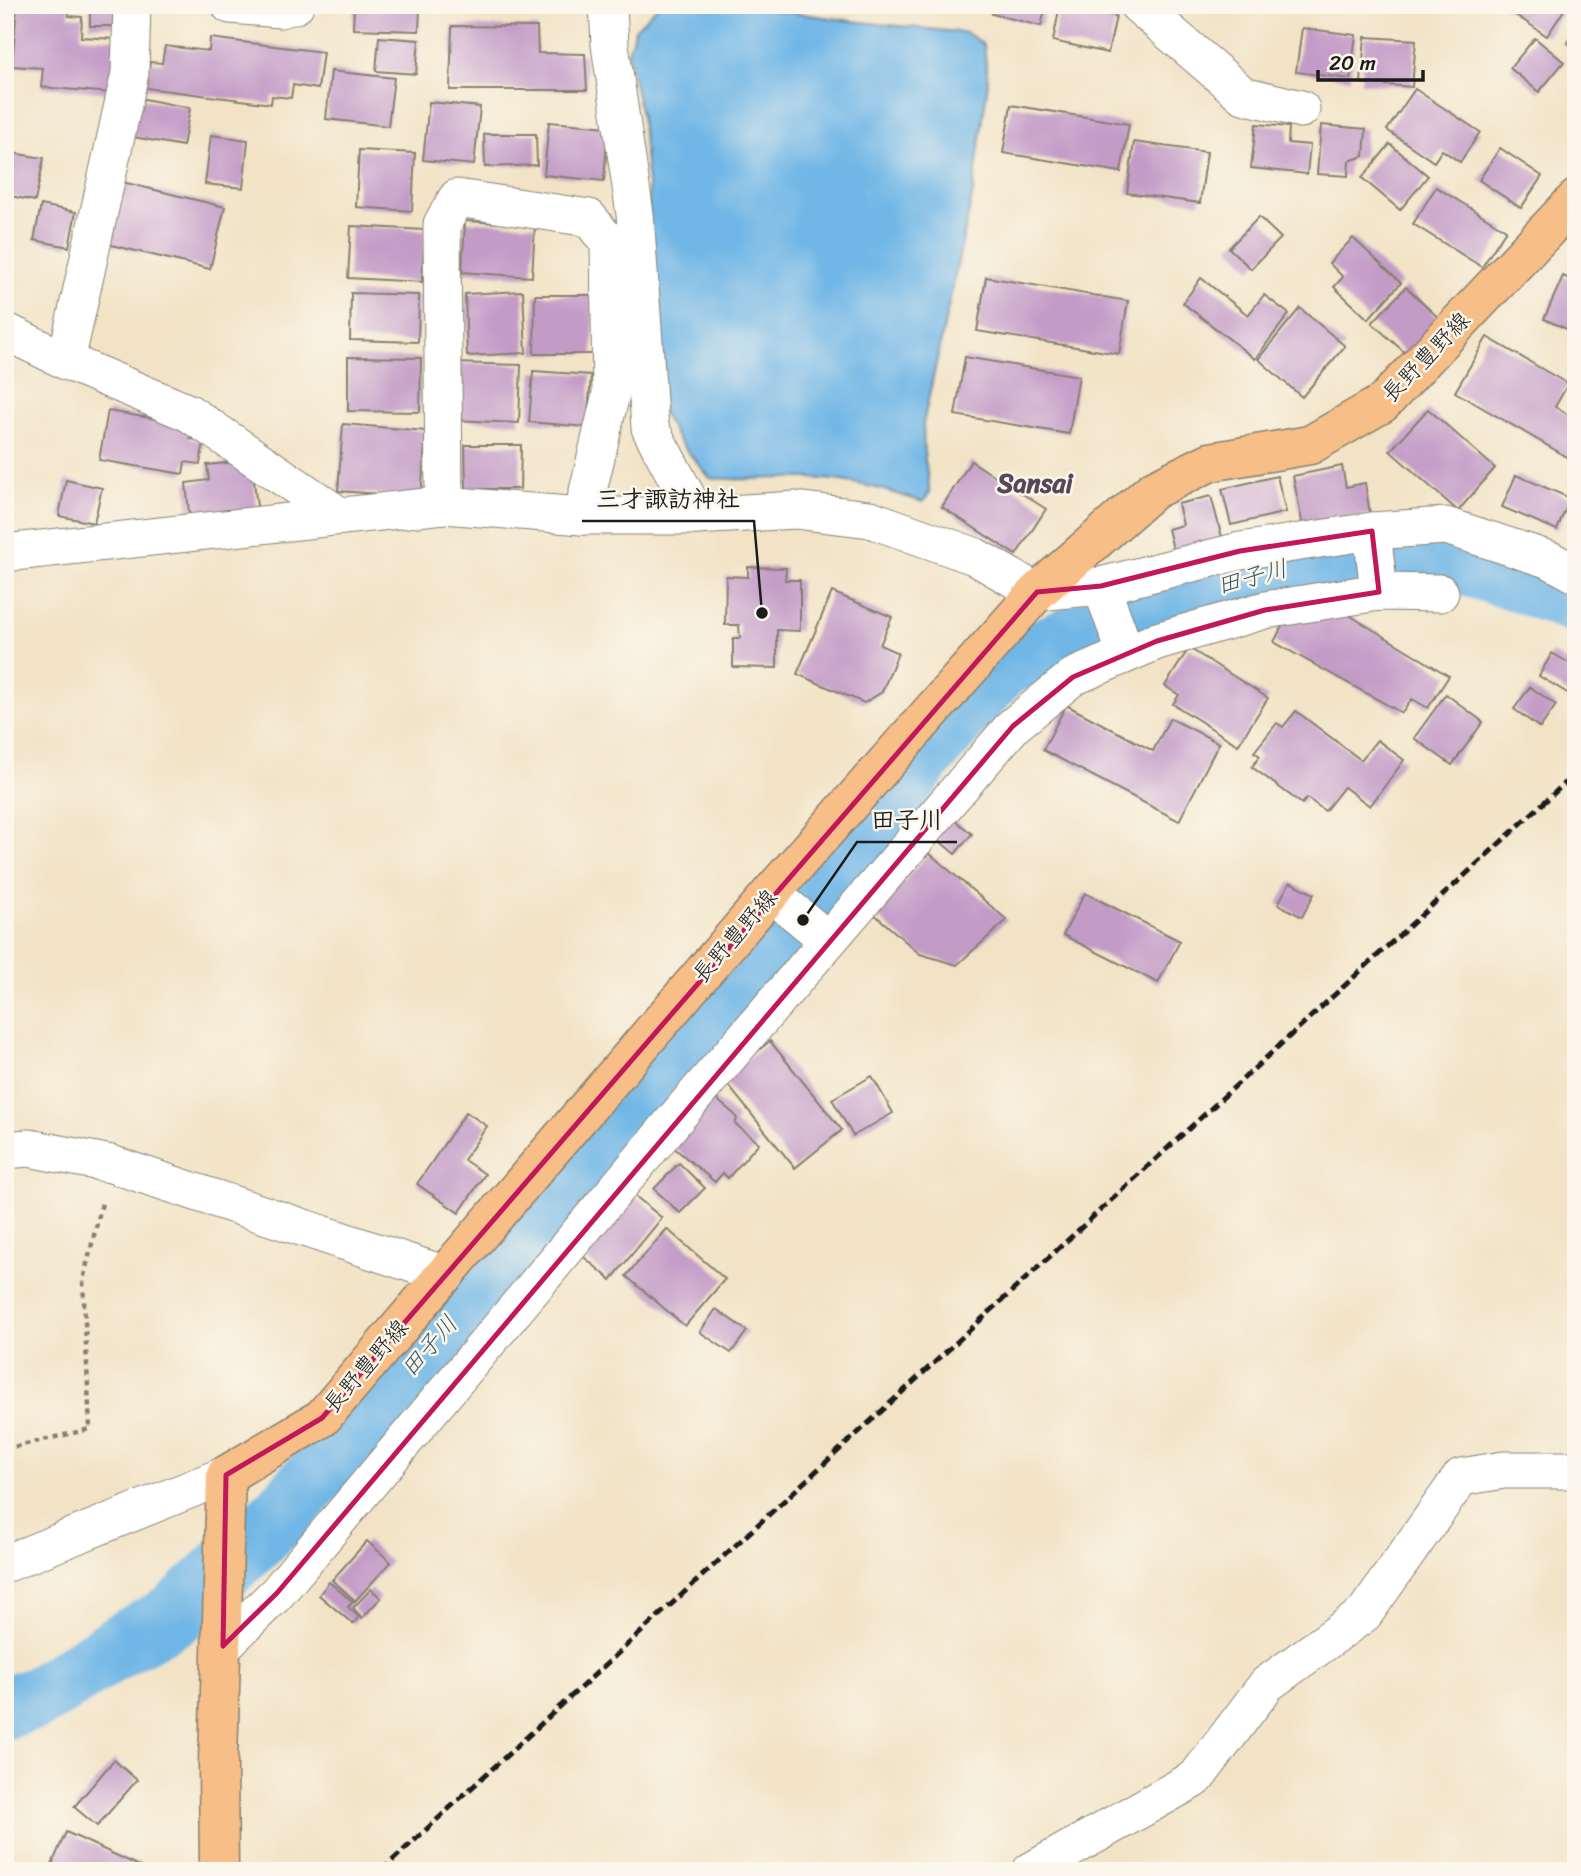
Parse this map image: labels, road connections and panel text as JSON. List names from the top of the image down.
{
  "streets": {
    "main road": ["長野豊野線"]
  },
  "districts": ["Sansai"],
  "water": ["田子川"],
  "places": ["三才諏訪神社", "田子川"],
  "scale_bar": "20 m"
}
